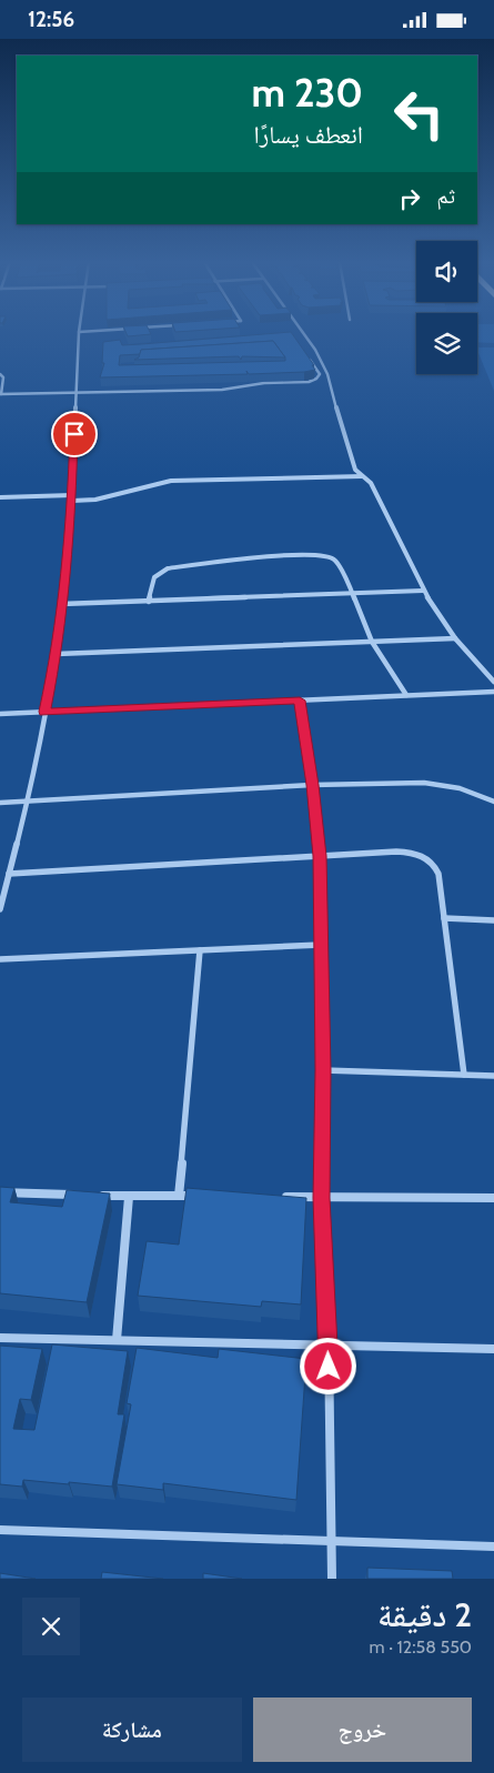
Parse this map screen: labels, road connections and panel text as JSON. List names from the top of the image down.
{
  "page": {
    "status": "12:56",
    "turn": ["230 m", "انعطف يسارًا"],
    "then": "ثم",
    "heading": ["2 دقيقة", "550 m · 12:58"],
    "buttons": ["خروج", "مشاركة"]
  }
}
